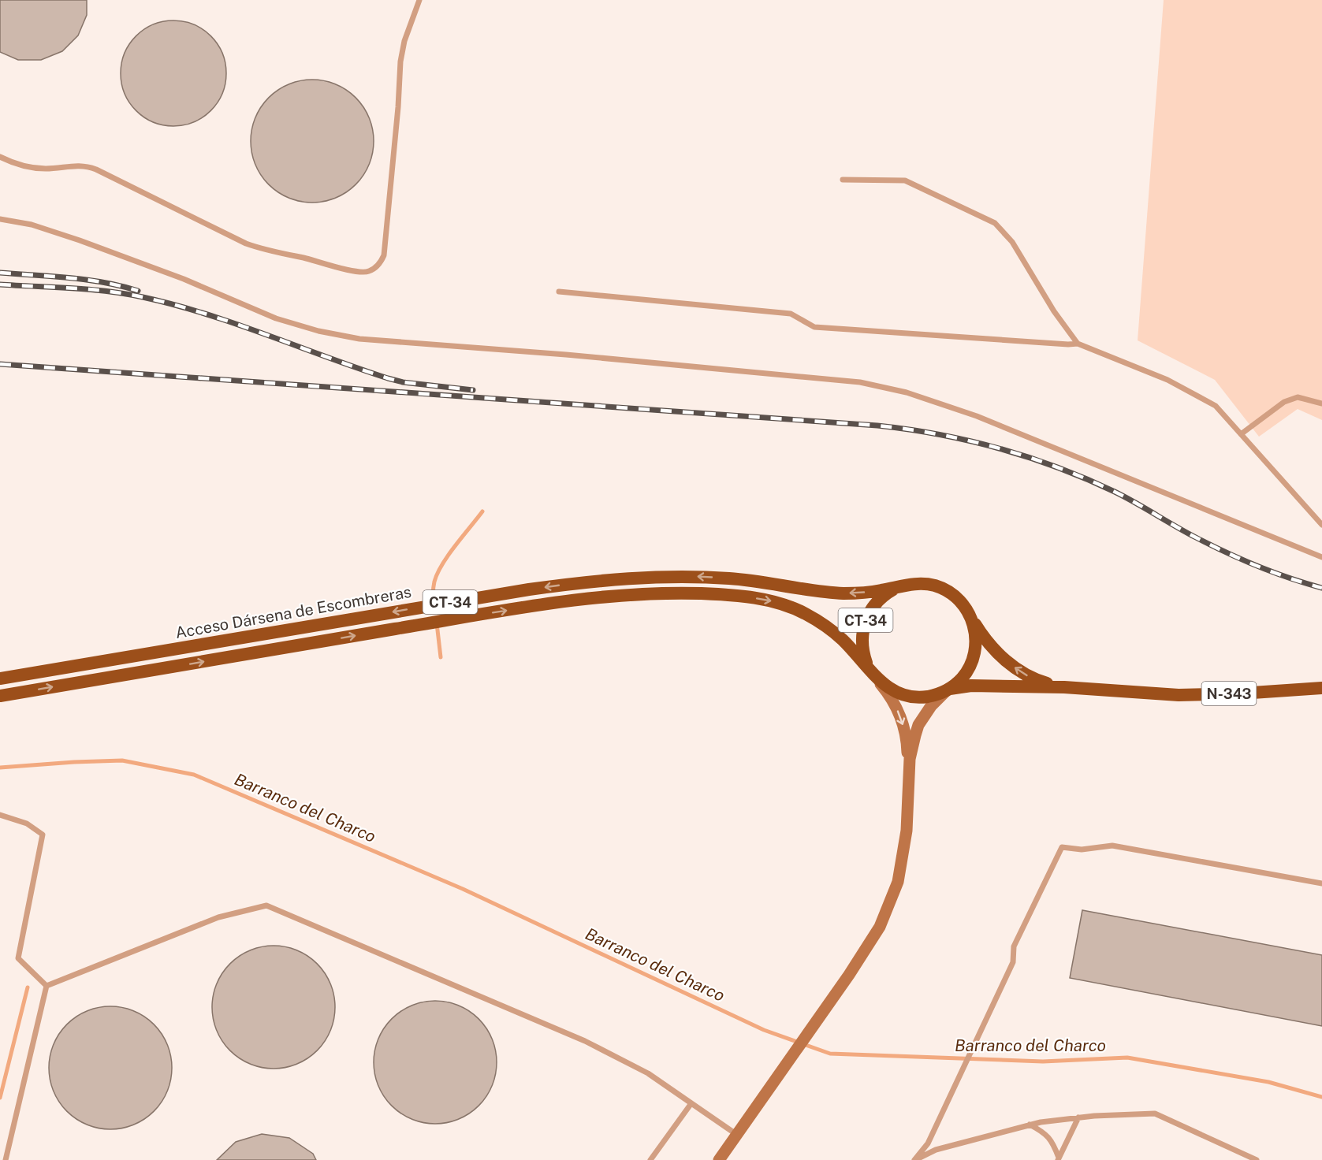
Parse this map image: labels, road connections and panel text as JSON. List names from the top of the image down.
{
  "streets": {
    "highway": ["CT-34", "Acceso Dársena de Escombreras", "N-343"]
  },
  "crossings": [
    ["Acceso Dársena de Escombreras", "N-343"]
  ],
  "water": ["Barranco del Charco"]
}
